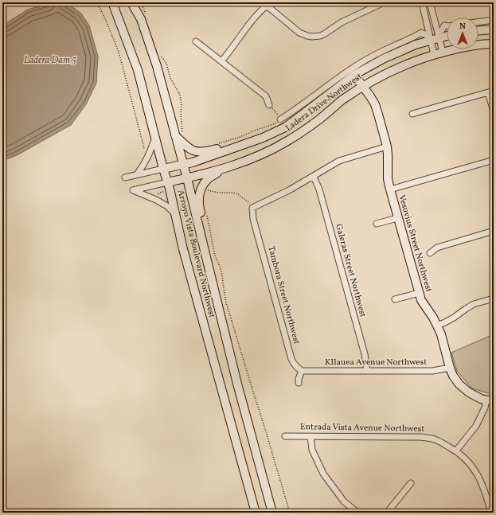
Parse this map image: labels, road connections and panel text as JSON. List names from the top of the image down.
{
  "streets": {
    "main road": ["Ladera Drive Northwest", "Vesuvius Street Northwest", "Arroyo Vista Boulevard Northwest"],
    "street": [
      "Galeras Street Northwest",
      "Tambora Street Northwest",
      "KIlauea Avenue Northwest",
      "Entrada Vista Avenue Northwest"
    ]
  },
  "crossings": [
    ["Ladera Drive Northwest", "Vesuvius Street Northwest"],
    ["Ladera Drive Northwest", "Arroyo Vista Boulevard Northwest"],
    ["Vesuvius Street Northwest", "KIlauea Avenue Northwest"],
    ["Galeras Street Northwest", "Tambora Street Northwest"],
    ["Galeras Street Northwest", "KIlauea Avenue Northwest"],
    ["Tambora Street Northwest", "KIlauea Avenue Northwest"]
  ],
  "water": ["Ladera Dam 5"],
  "north": "top"
}
